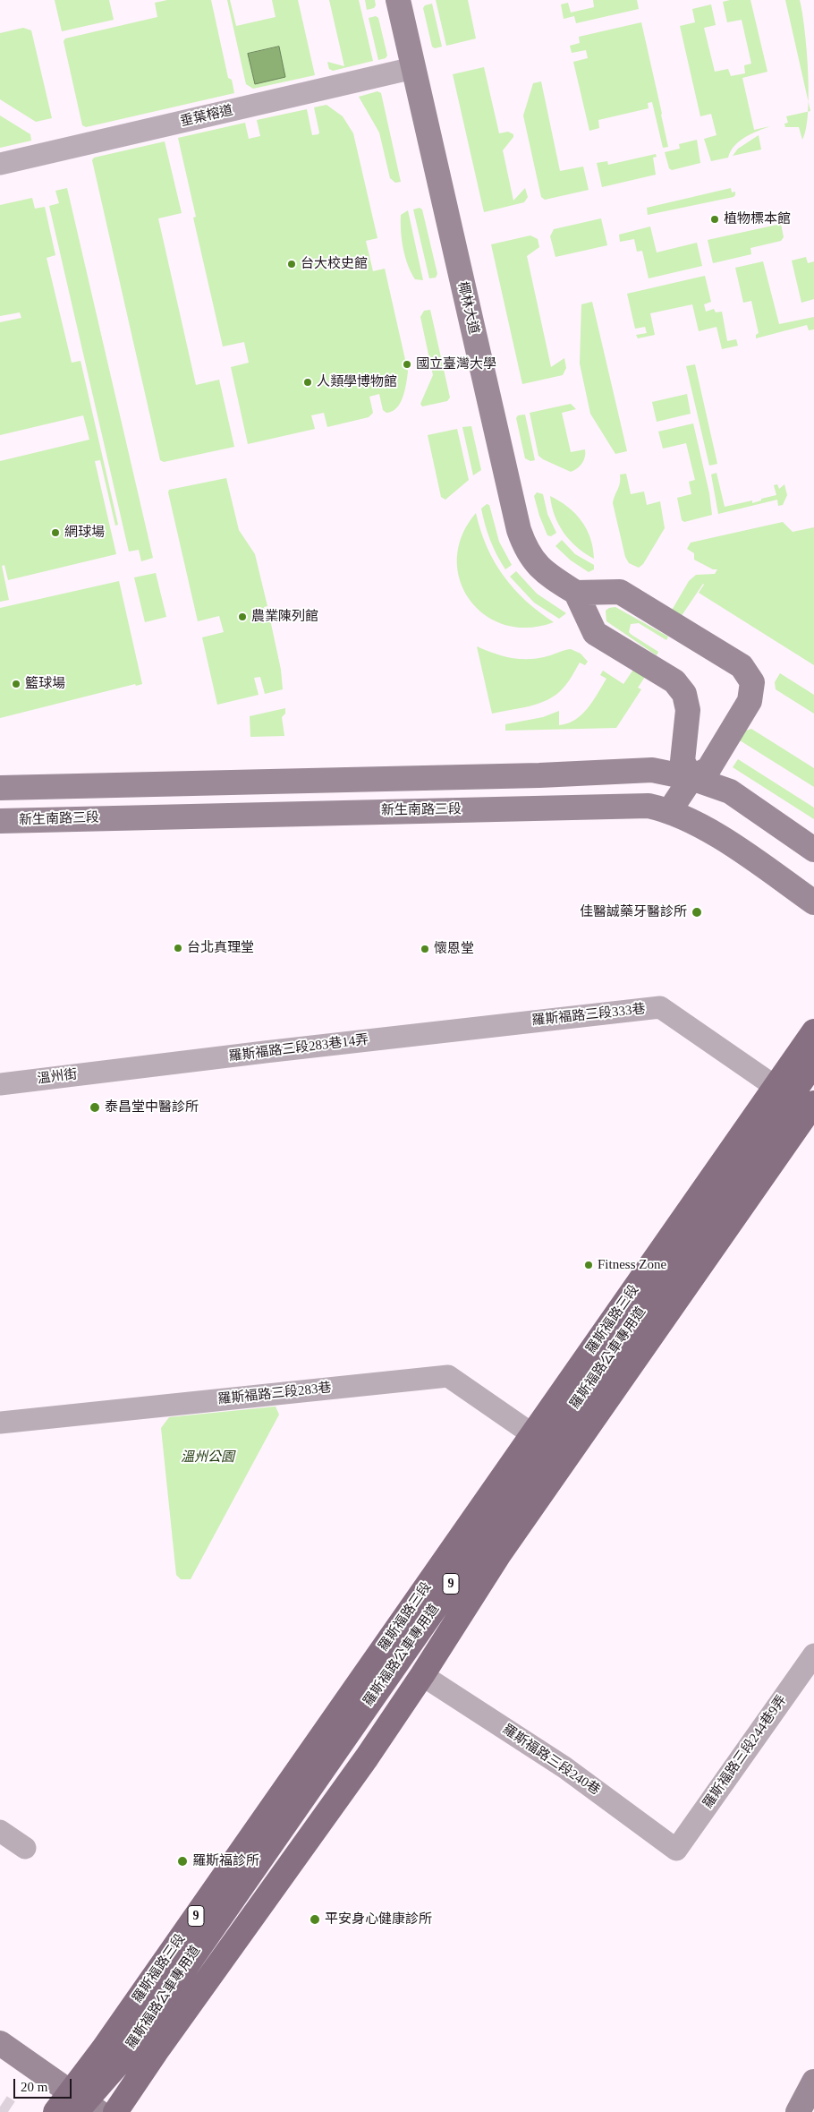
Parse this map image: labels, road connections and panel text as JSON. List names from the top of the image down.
{
  "streets": {
    "main road": [
      "椰林大道",
      "新生南路三段",
      "羅斯福路三段",
      "羅斯福路公車專用道",
      "9"
    ],
    "street": [
      "垂葉榕道",
      "羅斯福路三段333巷",
      "羅斯福路三段283巷14弄",
      "溫州街",
      "羅斯福路三段283巷",
      "羅斯福路三段244巷9弄",
      "羅斯福路三段240巷"
    ]
  },
  "crossings": [
    ["垂葉榕道", "椰林大道"],
    ["羅斯福路三段333巷", "羅斯福路三段283巷14弄"],
    ["羅斯福路三段333巷", "羅斯福路三段"],
    ["羅斯福路三段283巷14弄", "溫州街"],
    ["羅斯福路三段", "羅斯福路公車專用道"],
    ["羅斯福路三段", "羅斯福路三段283巷"],
    ["9", "羅斯福路三段240巷"],
    ["羅斯福路三段244巷9弄", "羅斯福路三段240巷"]
  ],
  "parks": ["溫州公園"],
  "places": [
    "植物標本館",
    "台大校史館",
    "國立臺灣大學",
    "人類學博物館",
    "網球場",
    "農業陳列館",
    "籃球場",
    "佳醫誠藥牙醫診所",
    "台北真理堂",
    "懷恩堂",
    "泰昌堂中醫診所",
    "Fitness Zone",
    "羅斯福診所",
    "平安身心健康診所"
  ],
  "scale_bar": "20 m"
}
